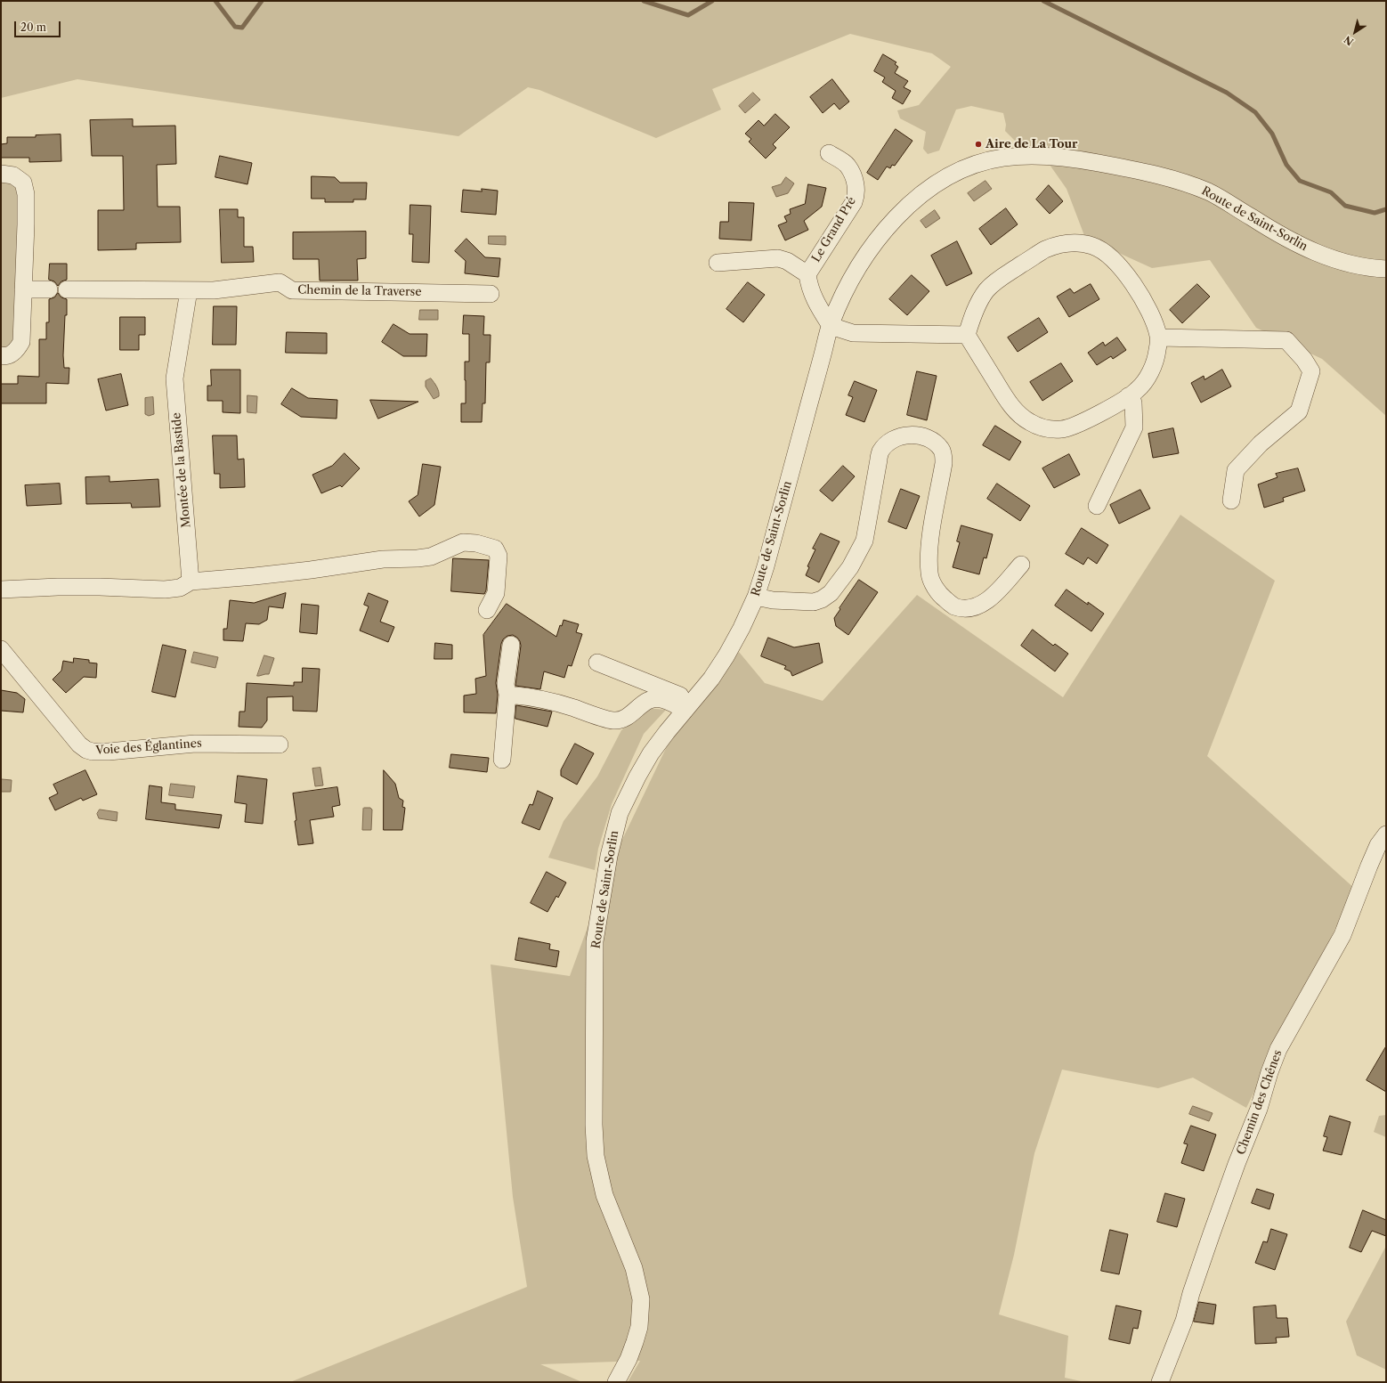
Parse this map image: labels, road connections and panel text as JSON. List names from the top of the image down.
{
  "streets": {
    "street": [
      "Route de Saint-Sorlin",
      "Le Grand Pré",
      "Chemin de la Traverse",
      "Montée de la Bastide",
      "Voie des Églantines",
      "Chemin des Chênes"
    ]
  },
  "crossings": [
    ["Route de Saint-Sorlin", "Le Grand Pré"],
    ["Chemin de la Traverse", "Montée de la Bastide"]
  ],
  "places": ["Aire de La Tour"],
  "scale_bar": "20 m",
  "north": "bottom left"
}
